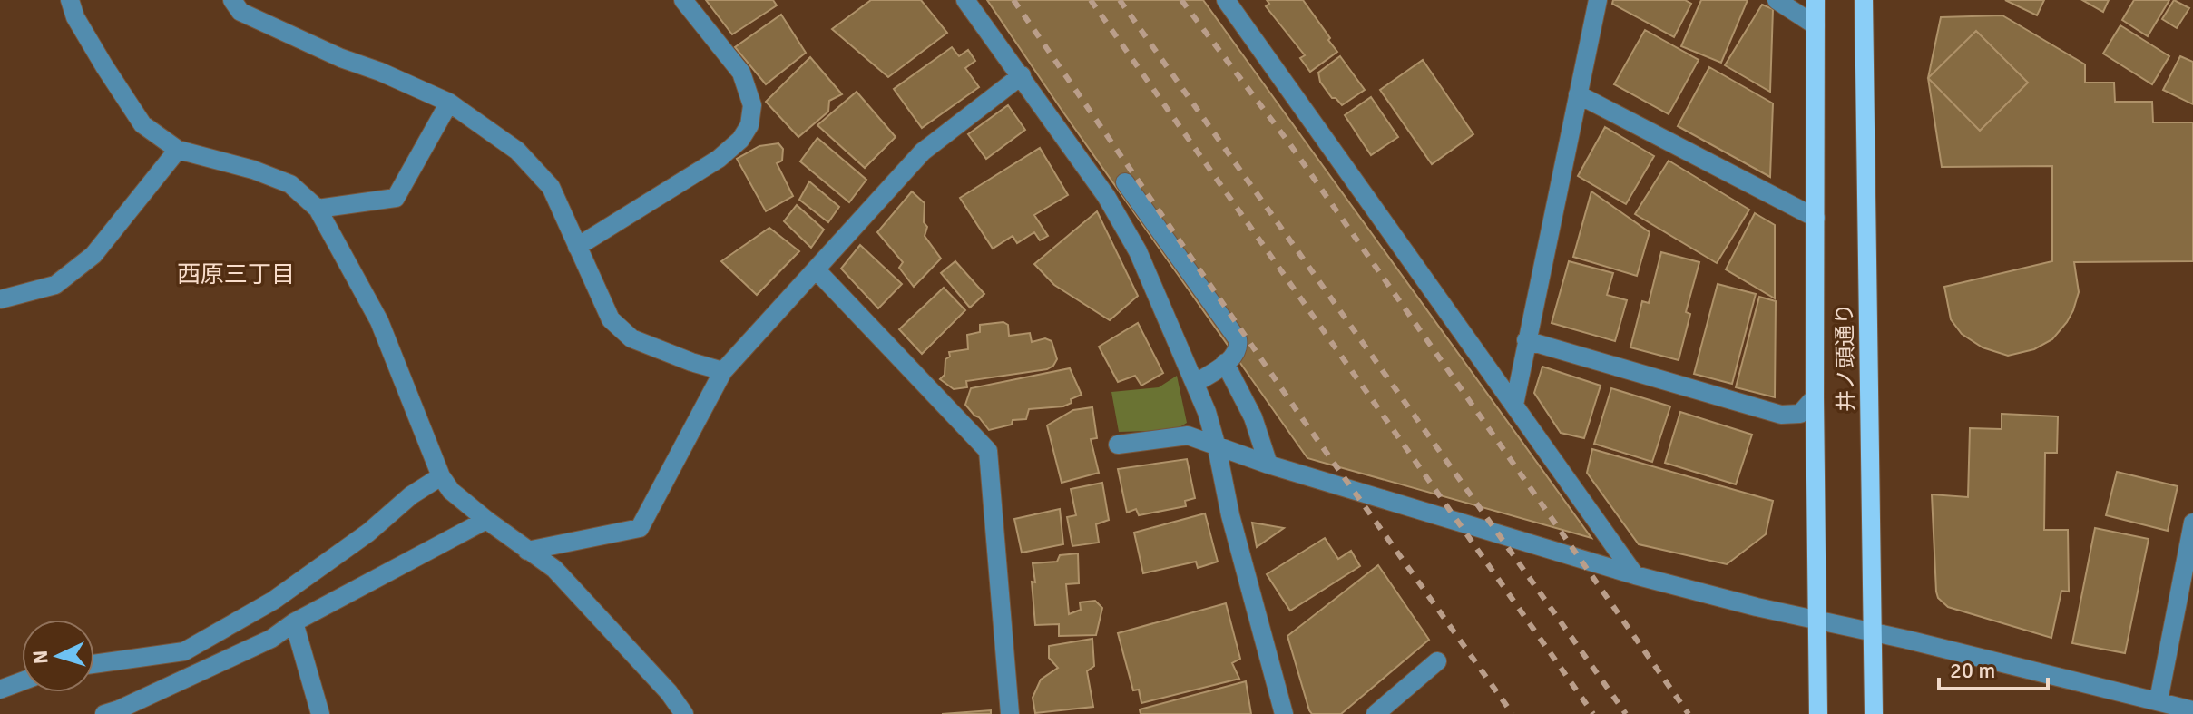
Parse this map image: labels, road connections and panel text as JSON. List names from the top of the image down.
{
  "streets": {
    "main road": ["井ノ頭通り"]
  },
  "districts": ["西原三丁目"],
  "scale_bar": "20 m",
  "north": "left"
}
